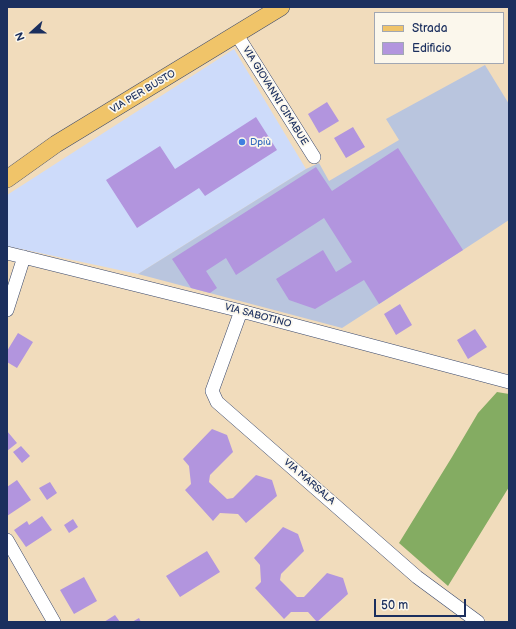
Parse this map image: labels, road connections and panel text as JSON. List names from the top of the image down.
{
  "streets": {
    "main road": ["VIA PER BUSTO"],
    "street": ["VIA GIOVANNI CIMABUE", "VIA SABOTINO", "VIA MARSALA"]
  },
  "crossings": [
    ["VIA PER BUSTO", "VIA GIOVANNI CIMABUE"],
    ["VIA SABOTINO", "VIA MARSALA"]
  ],
  "places": ["Dpiù"],
  "legend": ["Strada", "Edificio"],
  "scale_bar": "50 m",
  "north": "left"
}
